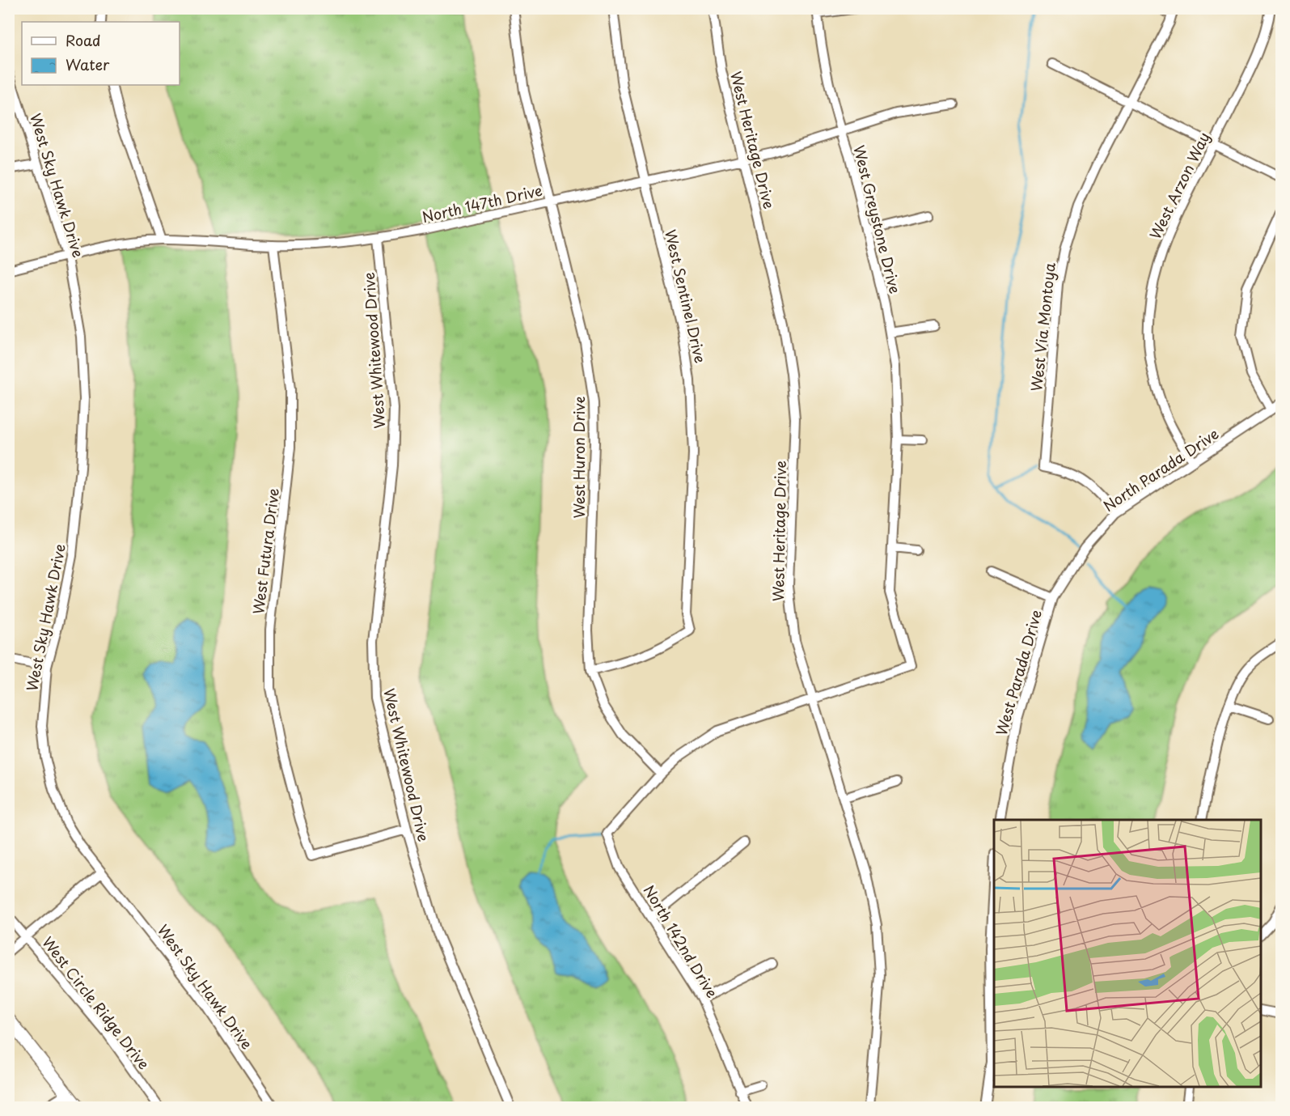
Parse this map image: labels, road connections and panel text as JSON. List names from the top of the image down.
{
  "streets": {
    "street": [
      "West Heritage Drive",
      "West Sky Hawk Drive",
      "West Arzon Way",
      "North 147th Drive",
      "West Greystone Drive",
      "West Sentinel Drive",
      "West Via Montoya",
      "West Whitewood Drive",
      "West Huron Drive",
      "North Parada Drive",
      "West Futura Drive",
      "West Parada Drive",
      "North 142nd Drive",
      "West Circle Ridge Drive"
    ]
  },
  "crossings": [
    ["West Heritage Drive", "North 147th Drive"],
    ["West Heritage Drive", "West Greystone Drive"],
    ["West Sky Hawk Drive", "North 147th Drive"],
    ["West Arzon Way", "North Parada Drive"],
    ["North 147th Drive", "West Greystone Drive"],
    ["North 147th Drive", "West Sentinel Drive"],
    ["North 147th Drive", "West Whitewood Drive"],
    ["North 147th Drive", "West Huron Drive"],
    ["North 147th Drive", "West Futura Drive"],
    ["West Sentinel Drive", "West Huron Drive"],
    ["West Via Montoya", "North Parada Drive"],
    ["West Whitewood Drive", "West Futura Drive"],
    ["West Huron Drive", "North 142nd Drive"],
    ["North Parada Drive", "West Parada Drive"]
  ],
  "legend": ["Road", "Water"]
}
